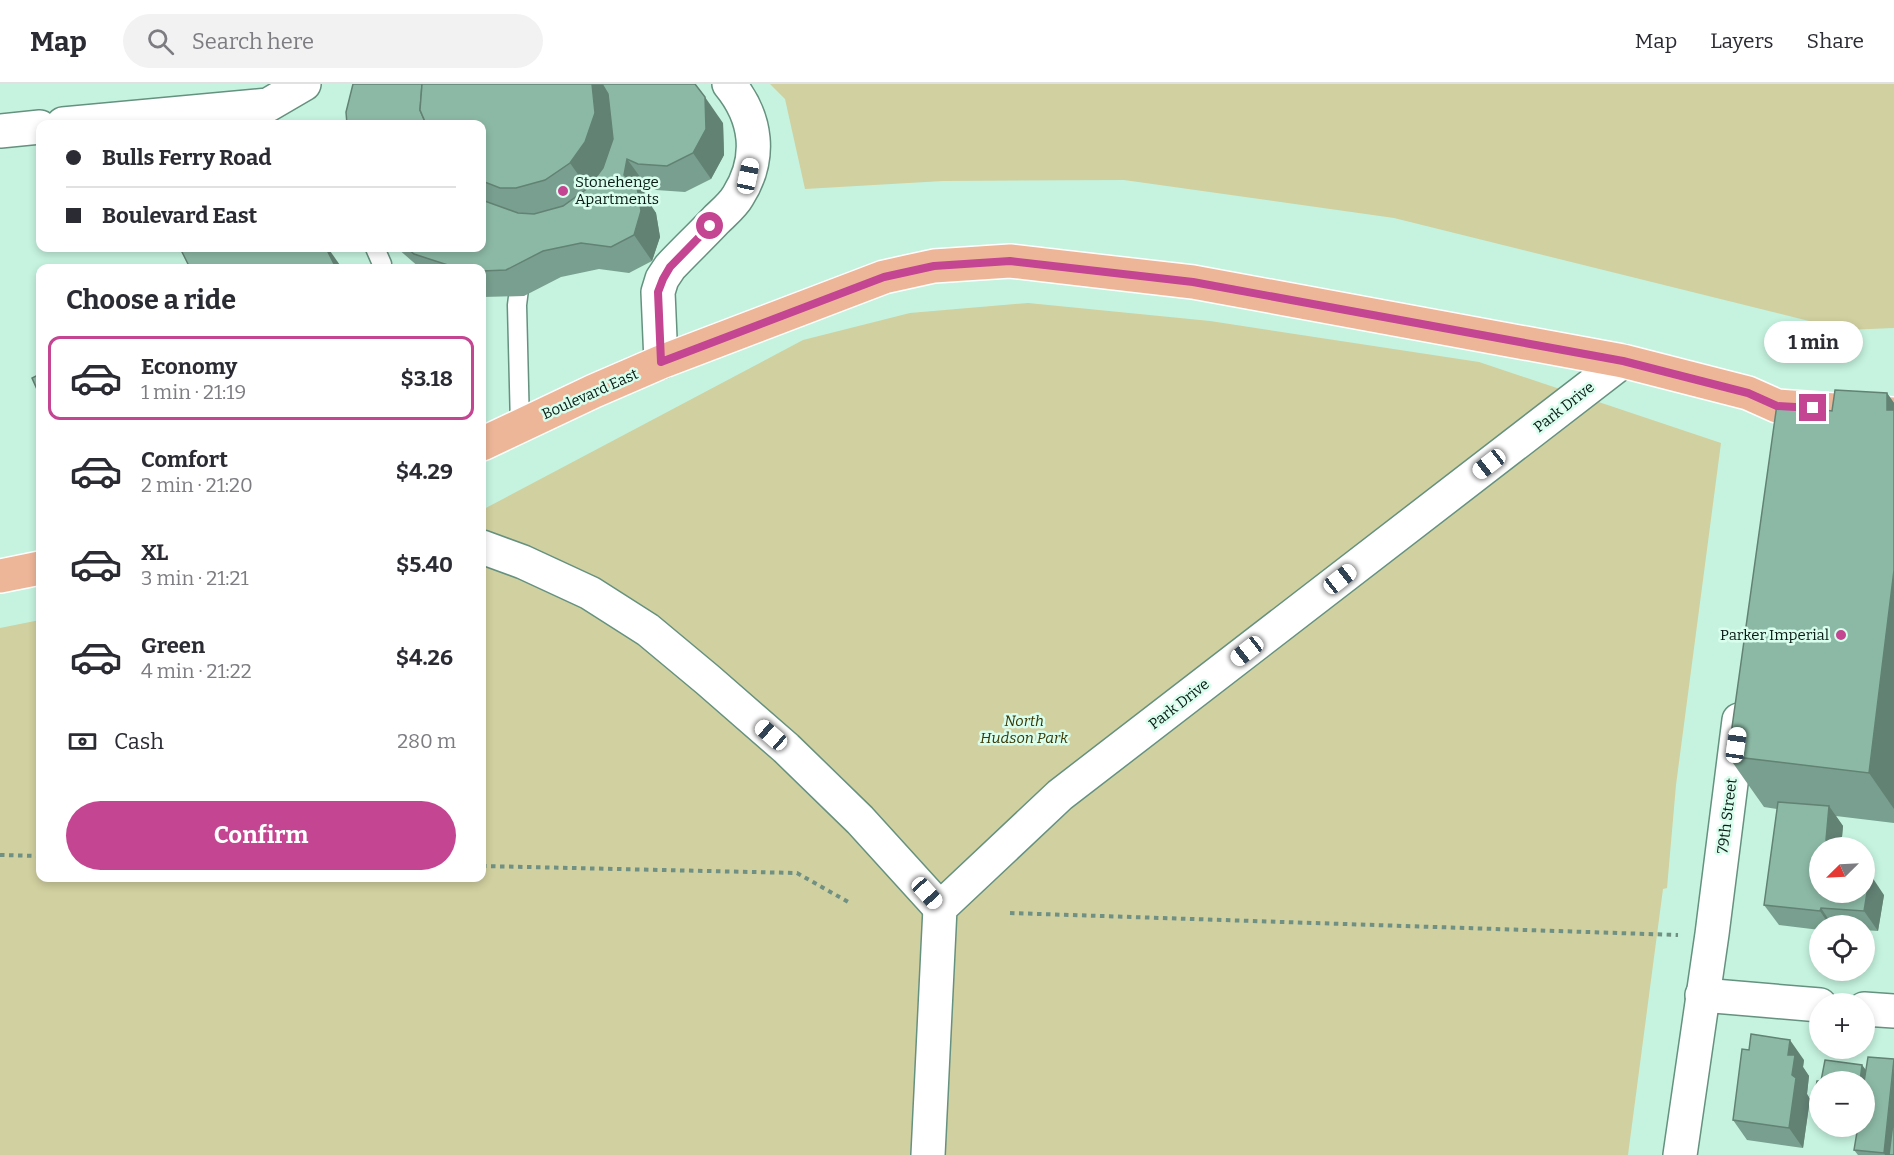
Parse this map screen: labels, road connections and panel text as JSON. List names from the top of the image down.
{
  "streets": {
    "main road": ["Boulevard East"],
    "street": ["Park Drive", "79th Street"]
  },
  "crossings": [
    ["Boulevard East", "Park Drive"]
  ],
  "parks": ["North Hudson Park"],
  "places": ["Stonehenge Apartments", "Parker Imperial"],
  "north": "bottom left",
  "page": {
    "header": "Map",
    "search": "Search here",
    "nav": ["Map", "Layers", "Share"],
    "banner": ["Bulls Ferry Road", "Boulevard East"],
    "heading": "Choose a ride",
    "bubble": "1 min",
    "list": [
      {
        "name": "Economy",
        "note": "1 min · 21:19",
        "value": "$3.18"
      },
      {
        "name": "Comfort",
        "note": "2 min · 21:20",
        "value": "$4.29"
      },
      {
        "name": "XL",
        "note": "3 min · 21:21",
        "value": "$5.40"
      },
      {
        "name": "Green",
        "note": "4 min · 21:22",
        "value": "$4.26"
      }
    ],
    "pay": ["Cash", "280 m"],
    "buttons": "Confirm",
    "map_buttons": ["+", "−"]
  }
}
